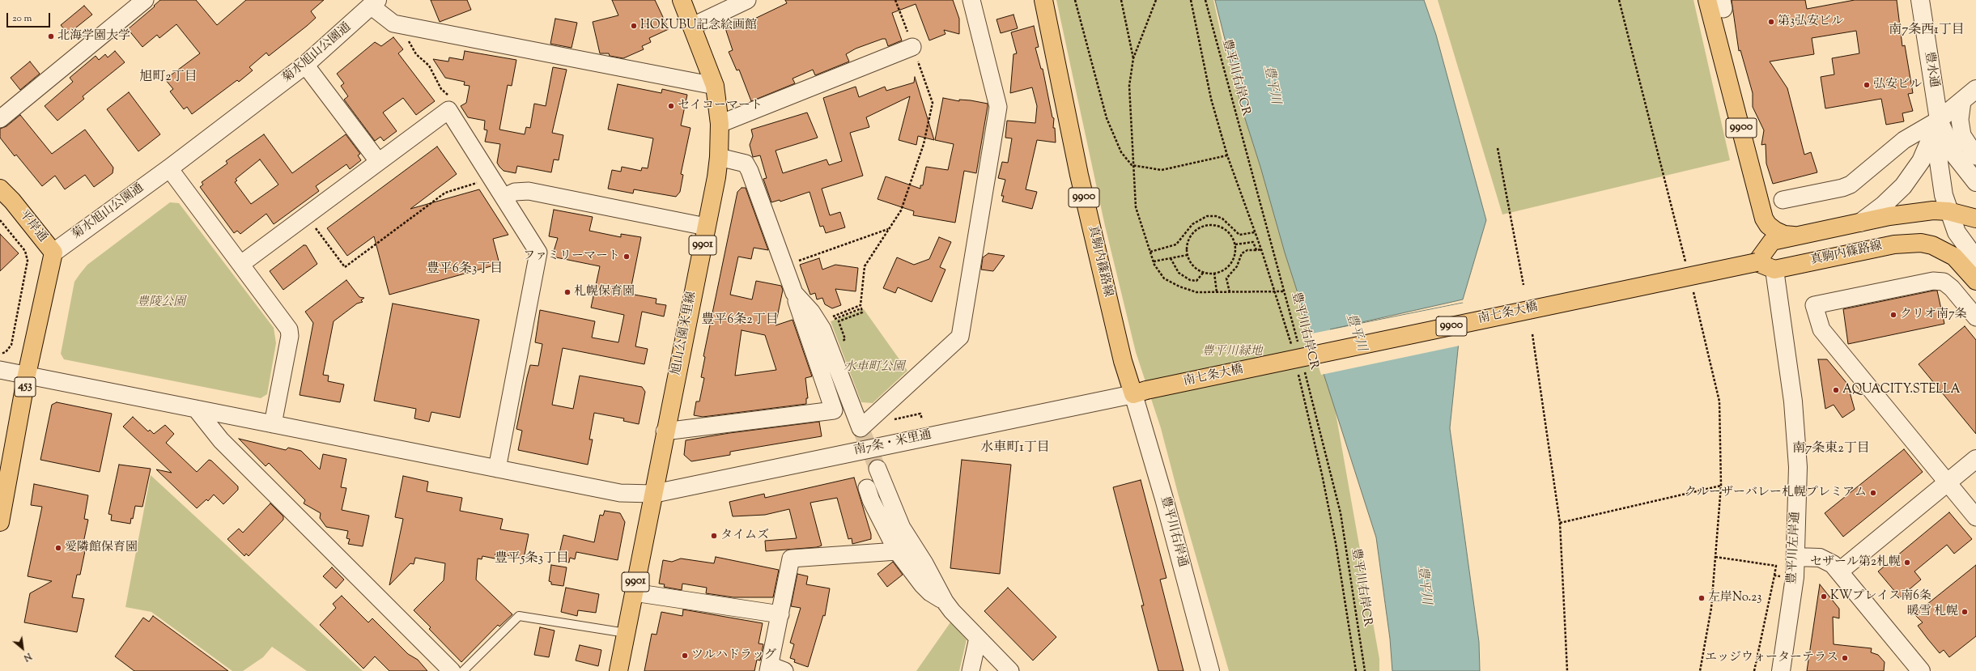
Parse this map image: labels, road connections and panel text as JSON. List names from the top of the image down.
{
  "streets": {
    "main road": [
      "9900",
      "平岸通",
      "9901",
      "真駒内篠路線",
      "南七条大橋",
      "旭山公園米里線",
      "453"
    ],
    "street": [
      "菊水旭山公園通",
      "豊水通",
      "南7条・米里通",
      "豊平川右岸通",
      "豊平川左岸通"
    ],
    "path": ["豊平川右岸CR"]
  },
  "crossings": [
    ["菊水旭山公園通", "平岸通"],
    ["菊水旭山公園通", "453"],
    ["9900", "南七条大橋"],
    ["平岸通", "453"],
    ["真駒内篠路線", "南七条大橋"],
    ["真駒内篠路線", "南7条・米里通"],
    ["真駒内篠路線", "豊平川右岸通"],
    ["真駒内篠路線", "豊平川左岸通"],
    ["南七条大橋", "南7条・米里通"],
    ["南七条大橋", "豊平川右岸通"],
    ["旭山公園米里線", "南7条・米里通"],
    ["南7条・米里通", "豊平川右岸通"]
  ],
  "districts": [
    "南7条西1丁目",
    "旭町2丁目",
    "豊平6条3丁目",
    "豊平6条2丁目",
    "水車町1丁目",
    "南7条東2丁目",
    "豊平5条3丁目"
  ],
  "water": ["豊平川"],
  "parks": ["豊陵公園", "豊平川緑地", "水車町公園"],
  "places": [
    "第3弘安ビル",
    "HOKUBU記念絵画館",
    "北海学園大学",
    "弘安ビル",
    "セイコーマート",
    "ファミリーマート",
    "札幌保育園",
    "クリオ南7条",
    "AQUACITY.STELLA",
    "クルーザーバレー札幌プレミアム",
    "タイムズ",
    "愛隣館保育園",
    "セザール第2札幌",
    "KWプレイス南6条",
    "左岸No.23",
    "暖雪 札幌",
    "ツルハドラッグ",
    "エッジウォーターテラス"
  ],
  "scale_bar": "20 m",
  "north": "bottom right"
}
